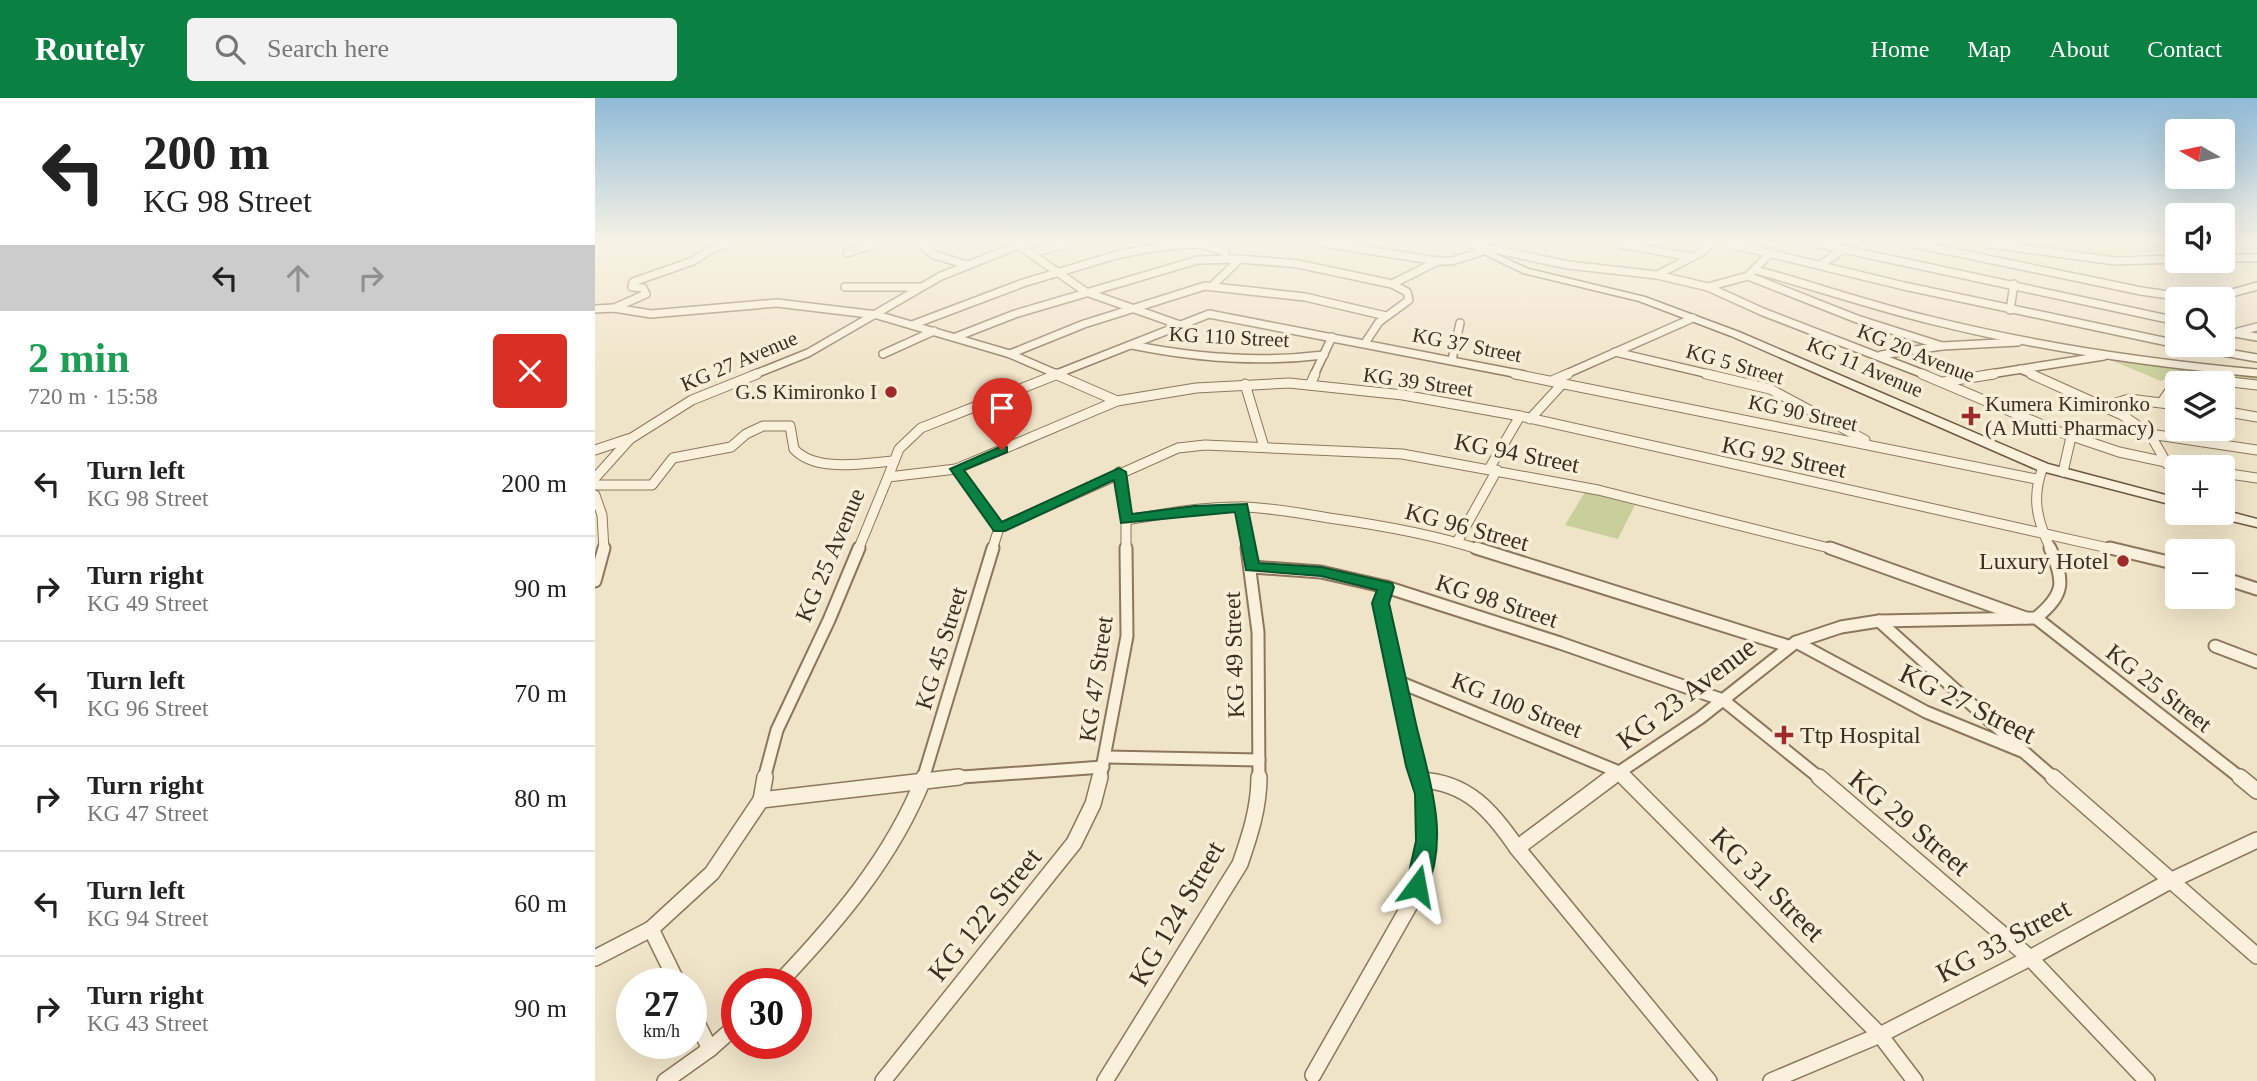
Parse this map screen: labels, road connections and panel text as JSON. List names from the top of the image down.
{
  "streets": {
    "main road": ["KG 11 Avenue"],
    "street": [
      "KG 110 Street",
      "KG 37 Street",
      "KG 20 Avenue",
      "KG 27 Avenue",
      "KG 5 Street",
      "KG 39 Street",
      "KG 90 Street",
      "KG 94 Street",
      "KG 92 Street",
      "KG 96 Street",
      "KG 25 Avenue",
      "KG 98 Street",
      "KG 45 Street",
      "KG 49 Street",
      "KG 47 Street",
      "KG 25 Street",
      "KG 23 Avenue",
      "KG 27 Street",
      "KG 100 Street",
      "KG 29 Street",
      "KG 31 Street",
      "KG 124 Street",
      "KG 122 Street",
      "KG 33 Street"
    ]
  },
  "crossings": [
    ["KG 37 Street", "KG 5 Street"],
    ["KG 37 Street", "KG 90 Street"],
    ["KG 5 Street", "KG 11 Avenue"],
    ["KG 5 Street", "KG 39 Street"],
    ["KG 5 Street", "KG 90 Street"],
    ["KG 5 Street", "KG 94 Street"],
    ["KG 5 Street", "KG 92 Street"],
    ["KG 5 Street", "KG 96 Street"],
    ["KG 39 Street", "KG 92 Street"],
    ["KG 39 Street", "KG 25 Avenue"],
    ["KG 94 Street", "KG 45 Street"],
    ["KG 94 Street", "KG 47 Street"],
    ["KG 94 Street", "KG 25 Street"],
    ["KG 94 Street", "KG 23 Avenue"],
    ["KG 96 Street", "KG 49 Street"],
    ["KG 96 Street", "KG 47 Street"],
    ["KG 96 Street", "KG 23 Avenue"],
    ["KG 96 Street", "KG 27 Street"],
    ["KG 98 Street", "KG 49 Street"],
    ["KG 98 Street", "KG 23 Avenue"],
    ["KG 98 Street", "KG 29 Street"],
    ["KG 49 Street", "KG 124 Street"],
    ["KG 47 Street", "KG 122 Street"],
    ["KG 25 Street", "KG 23 Avenue"],
    ["KG 23 Avenue", "KG 27 Street"],
    ["KG 23 Avenue", "KG 100 Street"],
    ["KG 23 Avenue", "KG 29 Street"],
    ["KG 23 Avenue", "KG 31 Street"],
    ["KG 27 Street", "KG 33 Street"],
    ["KG 100 Street", "KG 31 Street"],
    ["KG 29 Street", "KG 33 Street"],
    ["KG 31 Street", "KG 33 Street"]
  ],
  "places": {
    "other": ["G.S Kimironko I", "Luxury Hotel"],
    "health": ["Kumera Kimironko (A Mutti Pharmacy)", "Ttp Hospital"]
  },
  "north": "left",
  "page": {
    "header": "Routely",
    "search": "Search here",
    "nav": [
      "Home",
      "Map",
      "About",
      "Contact"
    ],
    "turn": ["200 m", "KG 98 Street"],
    "map_buttons": ["+", "−"],
    "heading": ["2 min", "720 m · 15:58"],
    "list": [
      {
        "name": "Turn left",
        "note": "KG 98 Street",
        "value": "200 m"
      },
      {
        "name": "Turn right",
        "note": "KG 49 Street",
        "value": "90 m"
      },
      {
        "name": "Turn left",
        "note": "KG 96 Street",
        "value": "70 m"
      },
      {
        "name": "Turn right",
        "note": "KG 47 Street",
        "value": "80 m"
      },
      {
        "name": "Turn left",
        "note": "KG 94 Street",
        "value": "60 m"
      },
      {
        "name": "Turn right",
        "note": "KG 43 Street",
        "value": "90 m"
      }
    ],
    "speed": "27 km/h",
    "limit": "30"
  }
}
